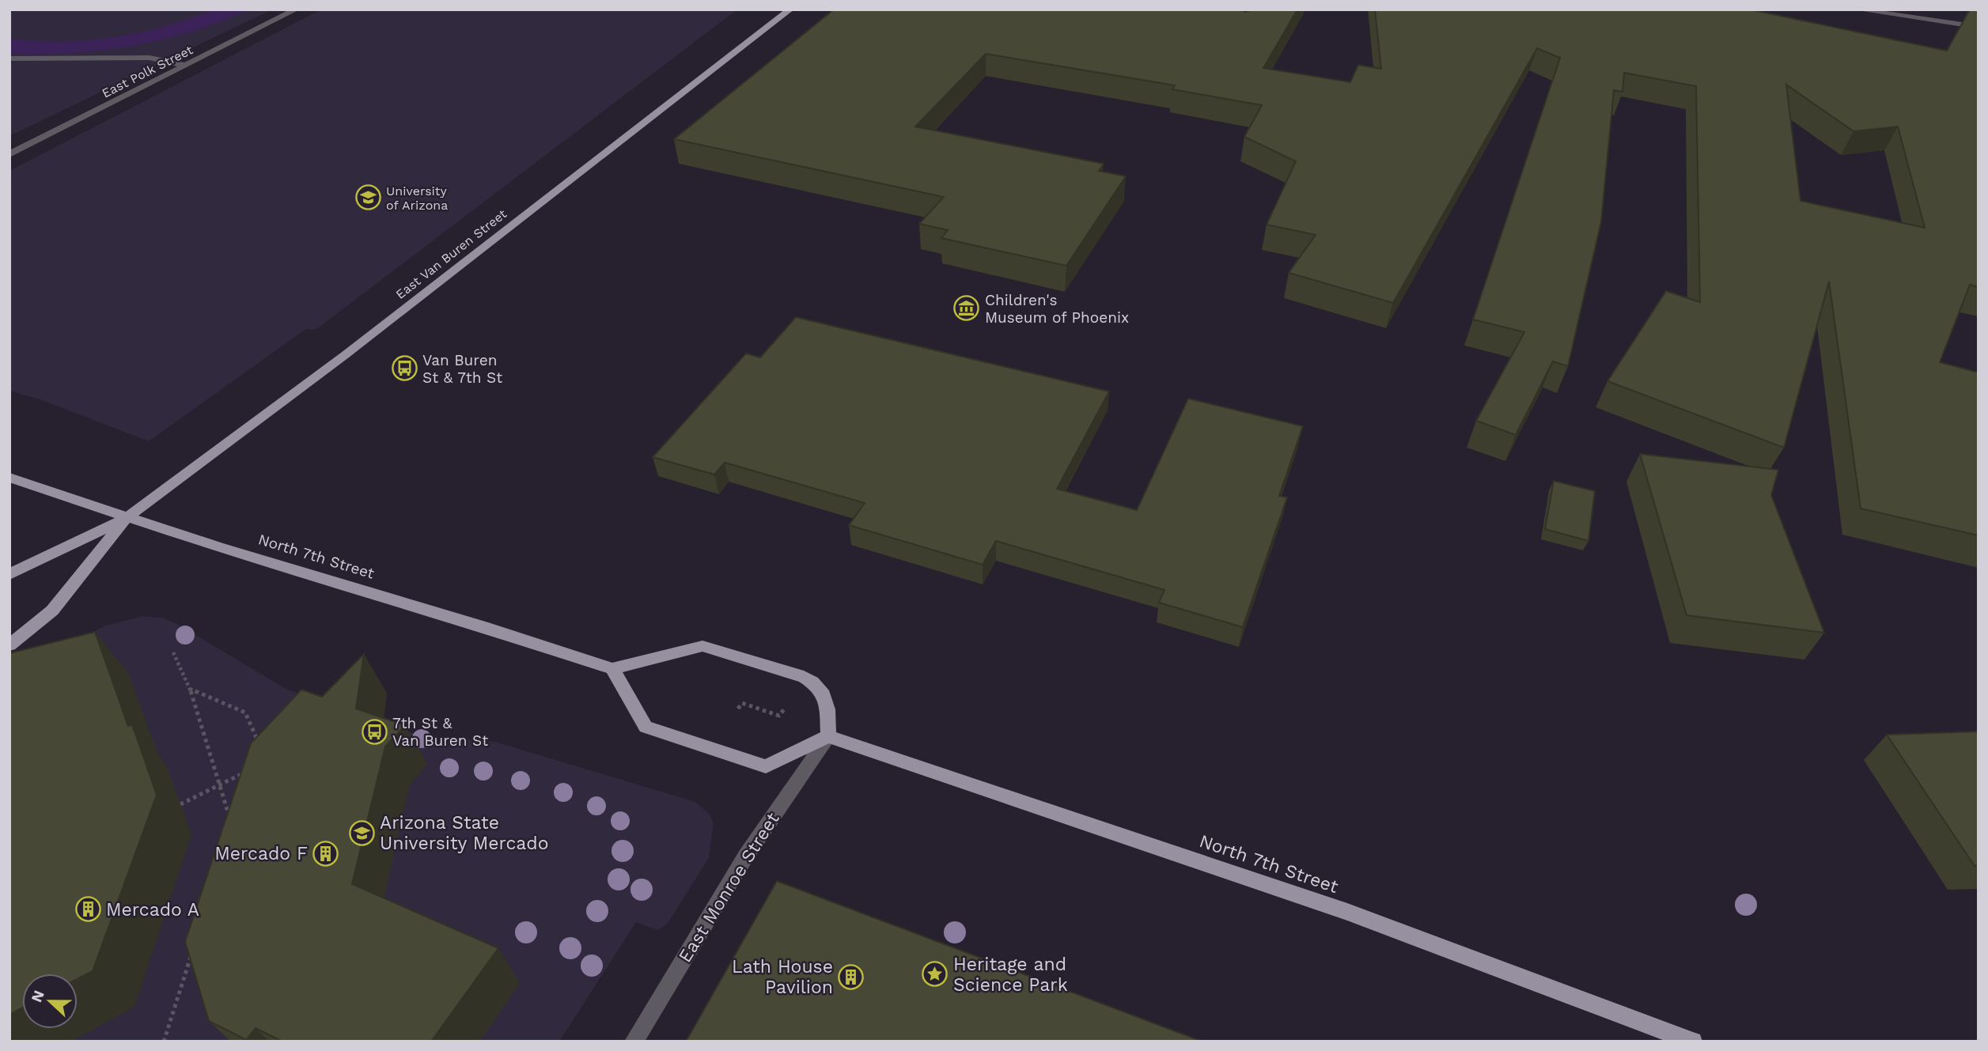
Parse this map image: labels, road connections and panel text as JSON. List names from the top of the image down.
{
  "streets": {
    "main road": ["East Van Buren Street", "North 7th Street"],
    "street": ["East Polk Street", "East Monroe Street"]
  },
  "crossings": [
    ["East Van Buren Street", "North 7th Street"],
    ["North 7th Street", "East Monroe Street"]
  ],
  "places": {
    "school or university": ["University of Arizona", "Arizona State University Mercado"],
    "museum": ["Children's Museum of Phoenix"],
    "bus stop": ["Van Buren St & 7th St", "7th St & Van Buren St"],
    "building": ["Mercado F", "Mercado A", "Lath House Pavilion"],
    "place": ["Heritage and Science Park"]
  },
  "north": "left"
}
